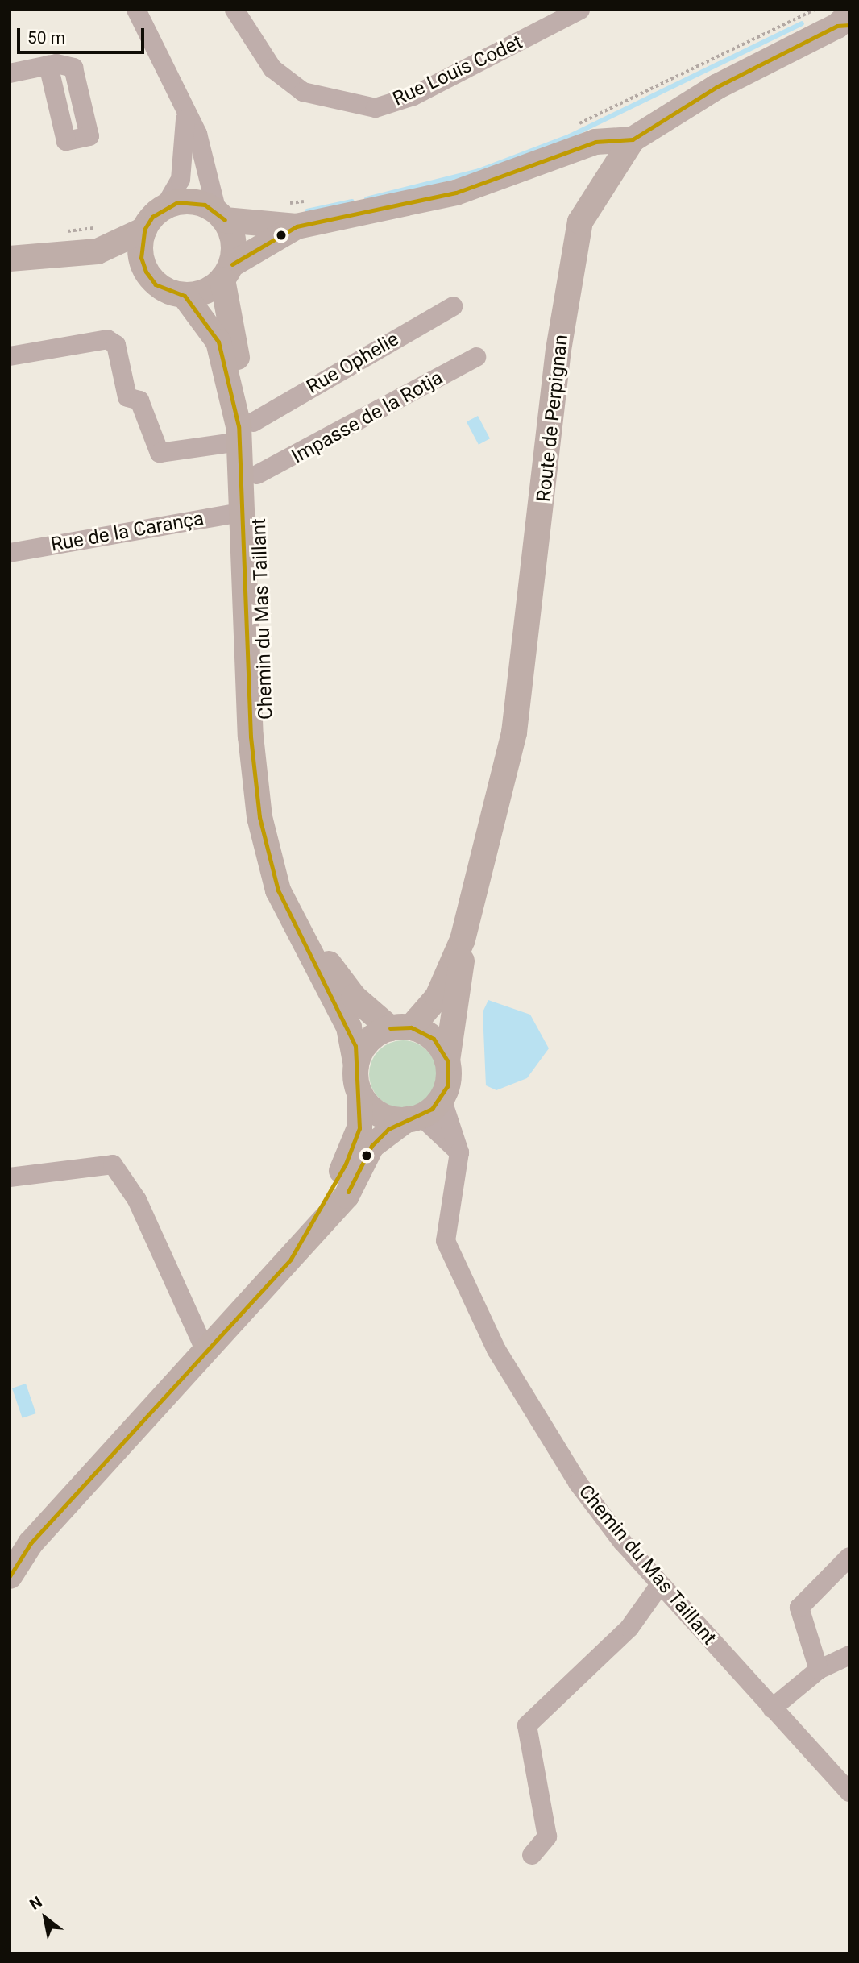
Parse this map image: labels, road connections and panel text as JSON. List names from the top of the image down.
{
  "streets": {
    "main road": ["Route de Perpignan", "Chemin du Mas Taillant"],
    "street": [
      "Rue Louis Codet",
      "Rue Ophelie",
      "Impasse de la Rotja",
      "Rue de la Carança"
    ]
  },
  "crossings": [
    ["Rue Ophelie", "Chemin du Mas Taillant"],
    ["Impasse de la Rotja", "Chemin du Mas Taillant"],
    ["Route de Perpignan", "Chemin du Mas Taillant"],
    ["Rue de la Carança", "Chemin du Mas Taillant"]
  ],
  "scale_bar": "50 m",
  "north": "top left"
}
